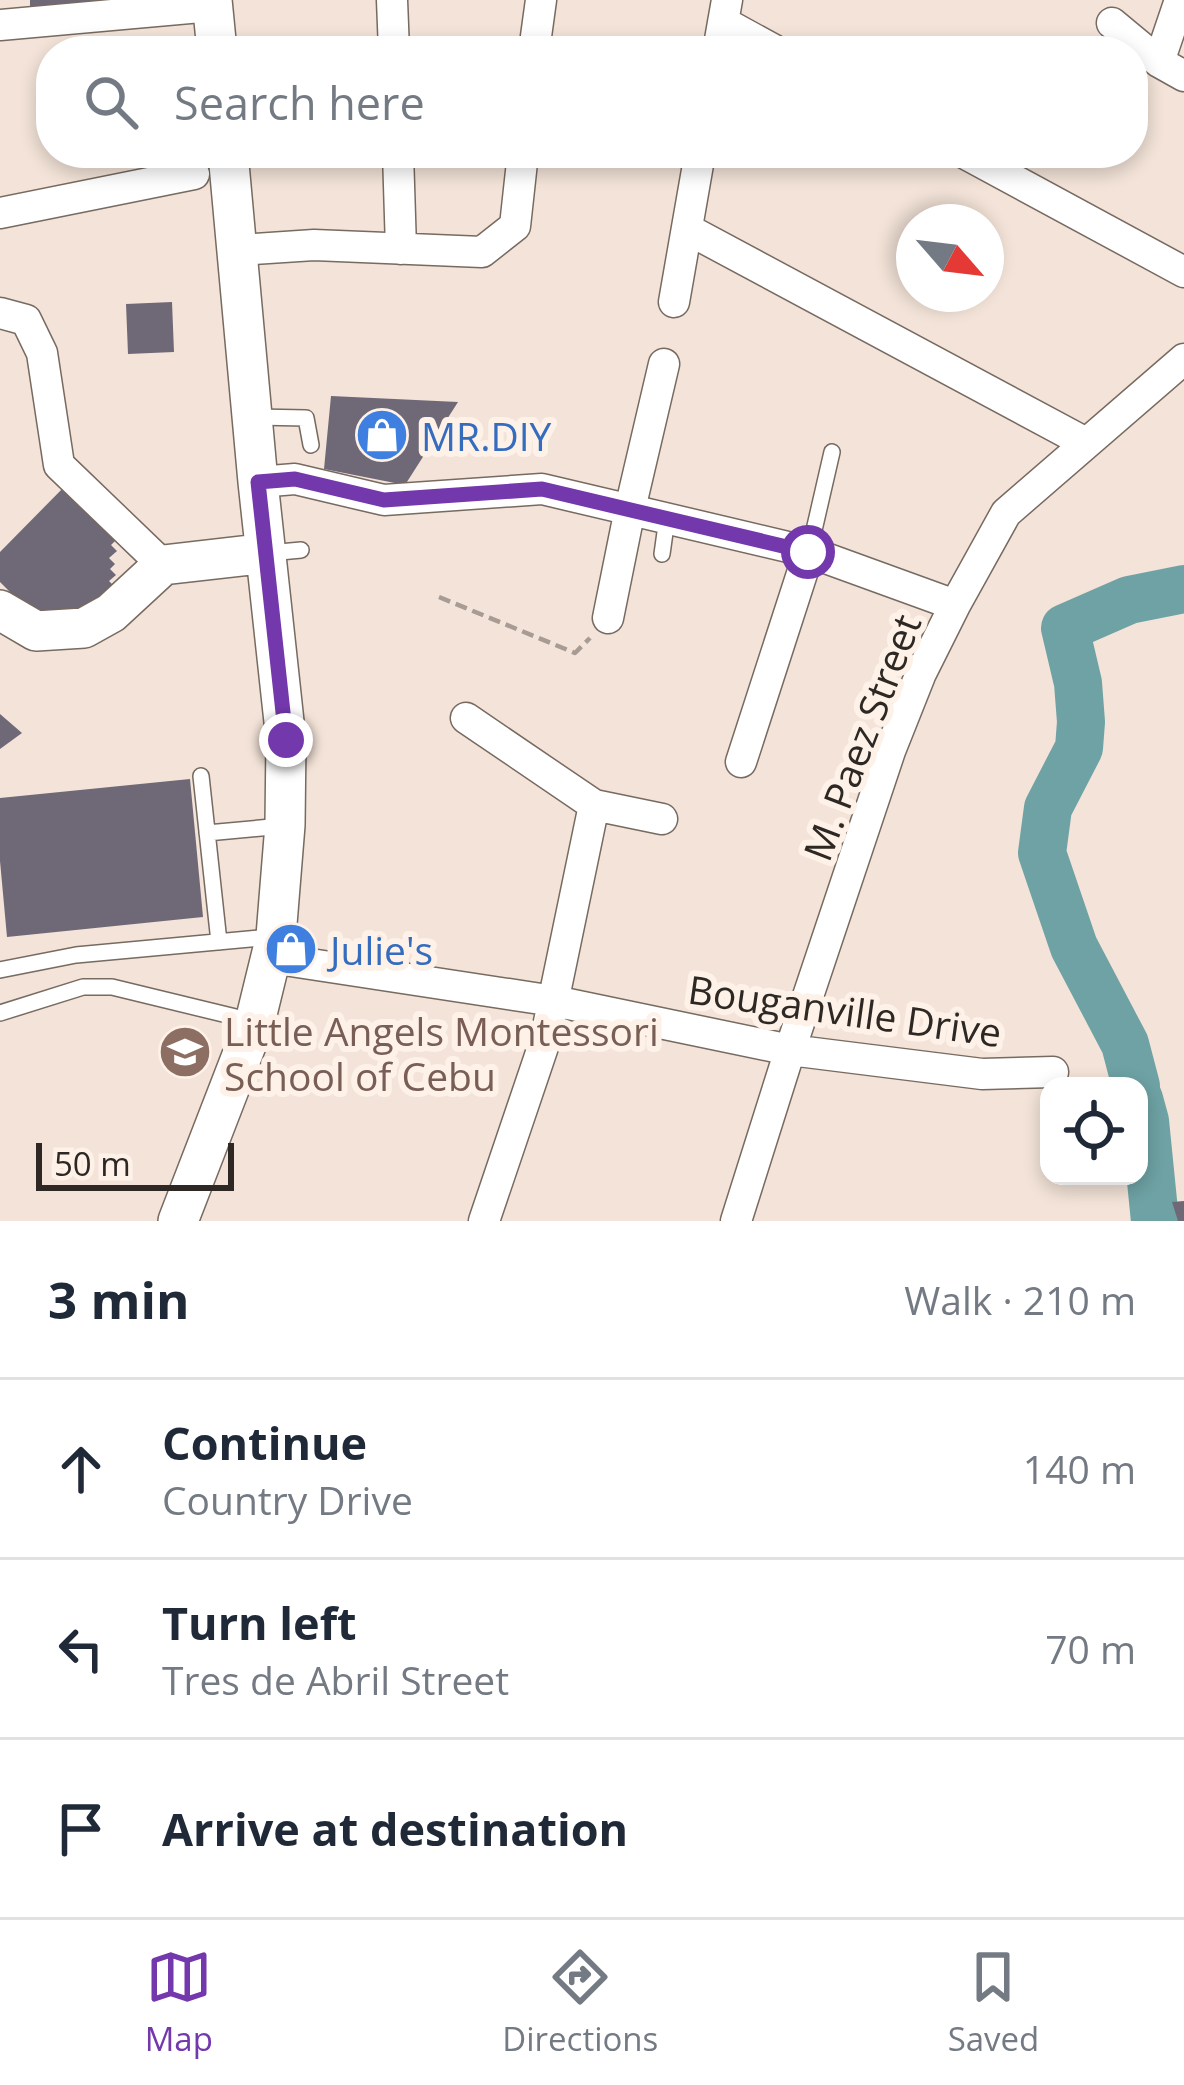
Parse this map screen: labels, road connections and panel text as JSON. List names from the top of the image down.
{
  "streets": {
    "street": ["M. Paez Street", "Bouganville Drive"]
  },
  "crossings": [
    ["M. Paez Street", "Bouganville Drive"]
  ],
  "places": {
    "shop": ["MR.DIY", "Julie's"],
    "school or university": ["Little Angels Montessori School of Cebu"]
  },
  "scale_bar": "50 m",
  "north": "bottom right",
  "page": {
    "search": "Search here",
    "scale": "50 m",
    "heading": ["3 min", "Walk · 210 m"],
    "list": [
      ["Continue", "Country Drive", "140 m"],
      ["Turn left", "Tres de Abril Street", "70 m"],
      "Arrive at destination"
    ],
    "nav": ["Map", "Directions", "Saved"]
  }
}
